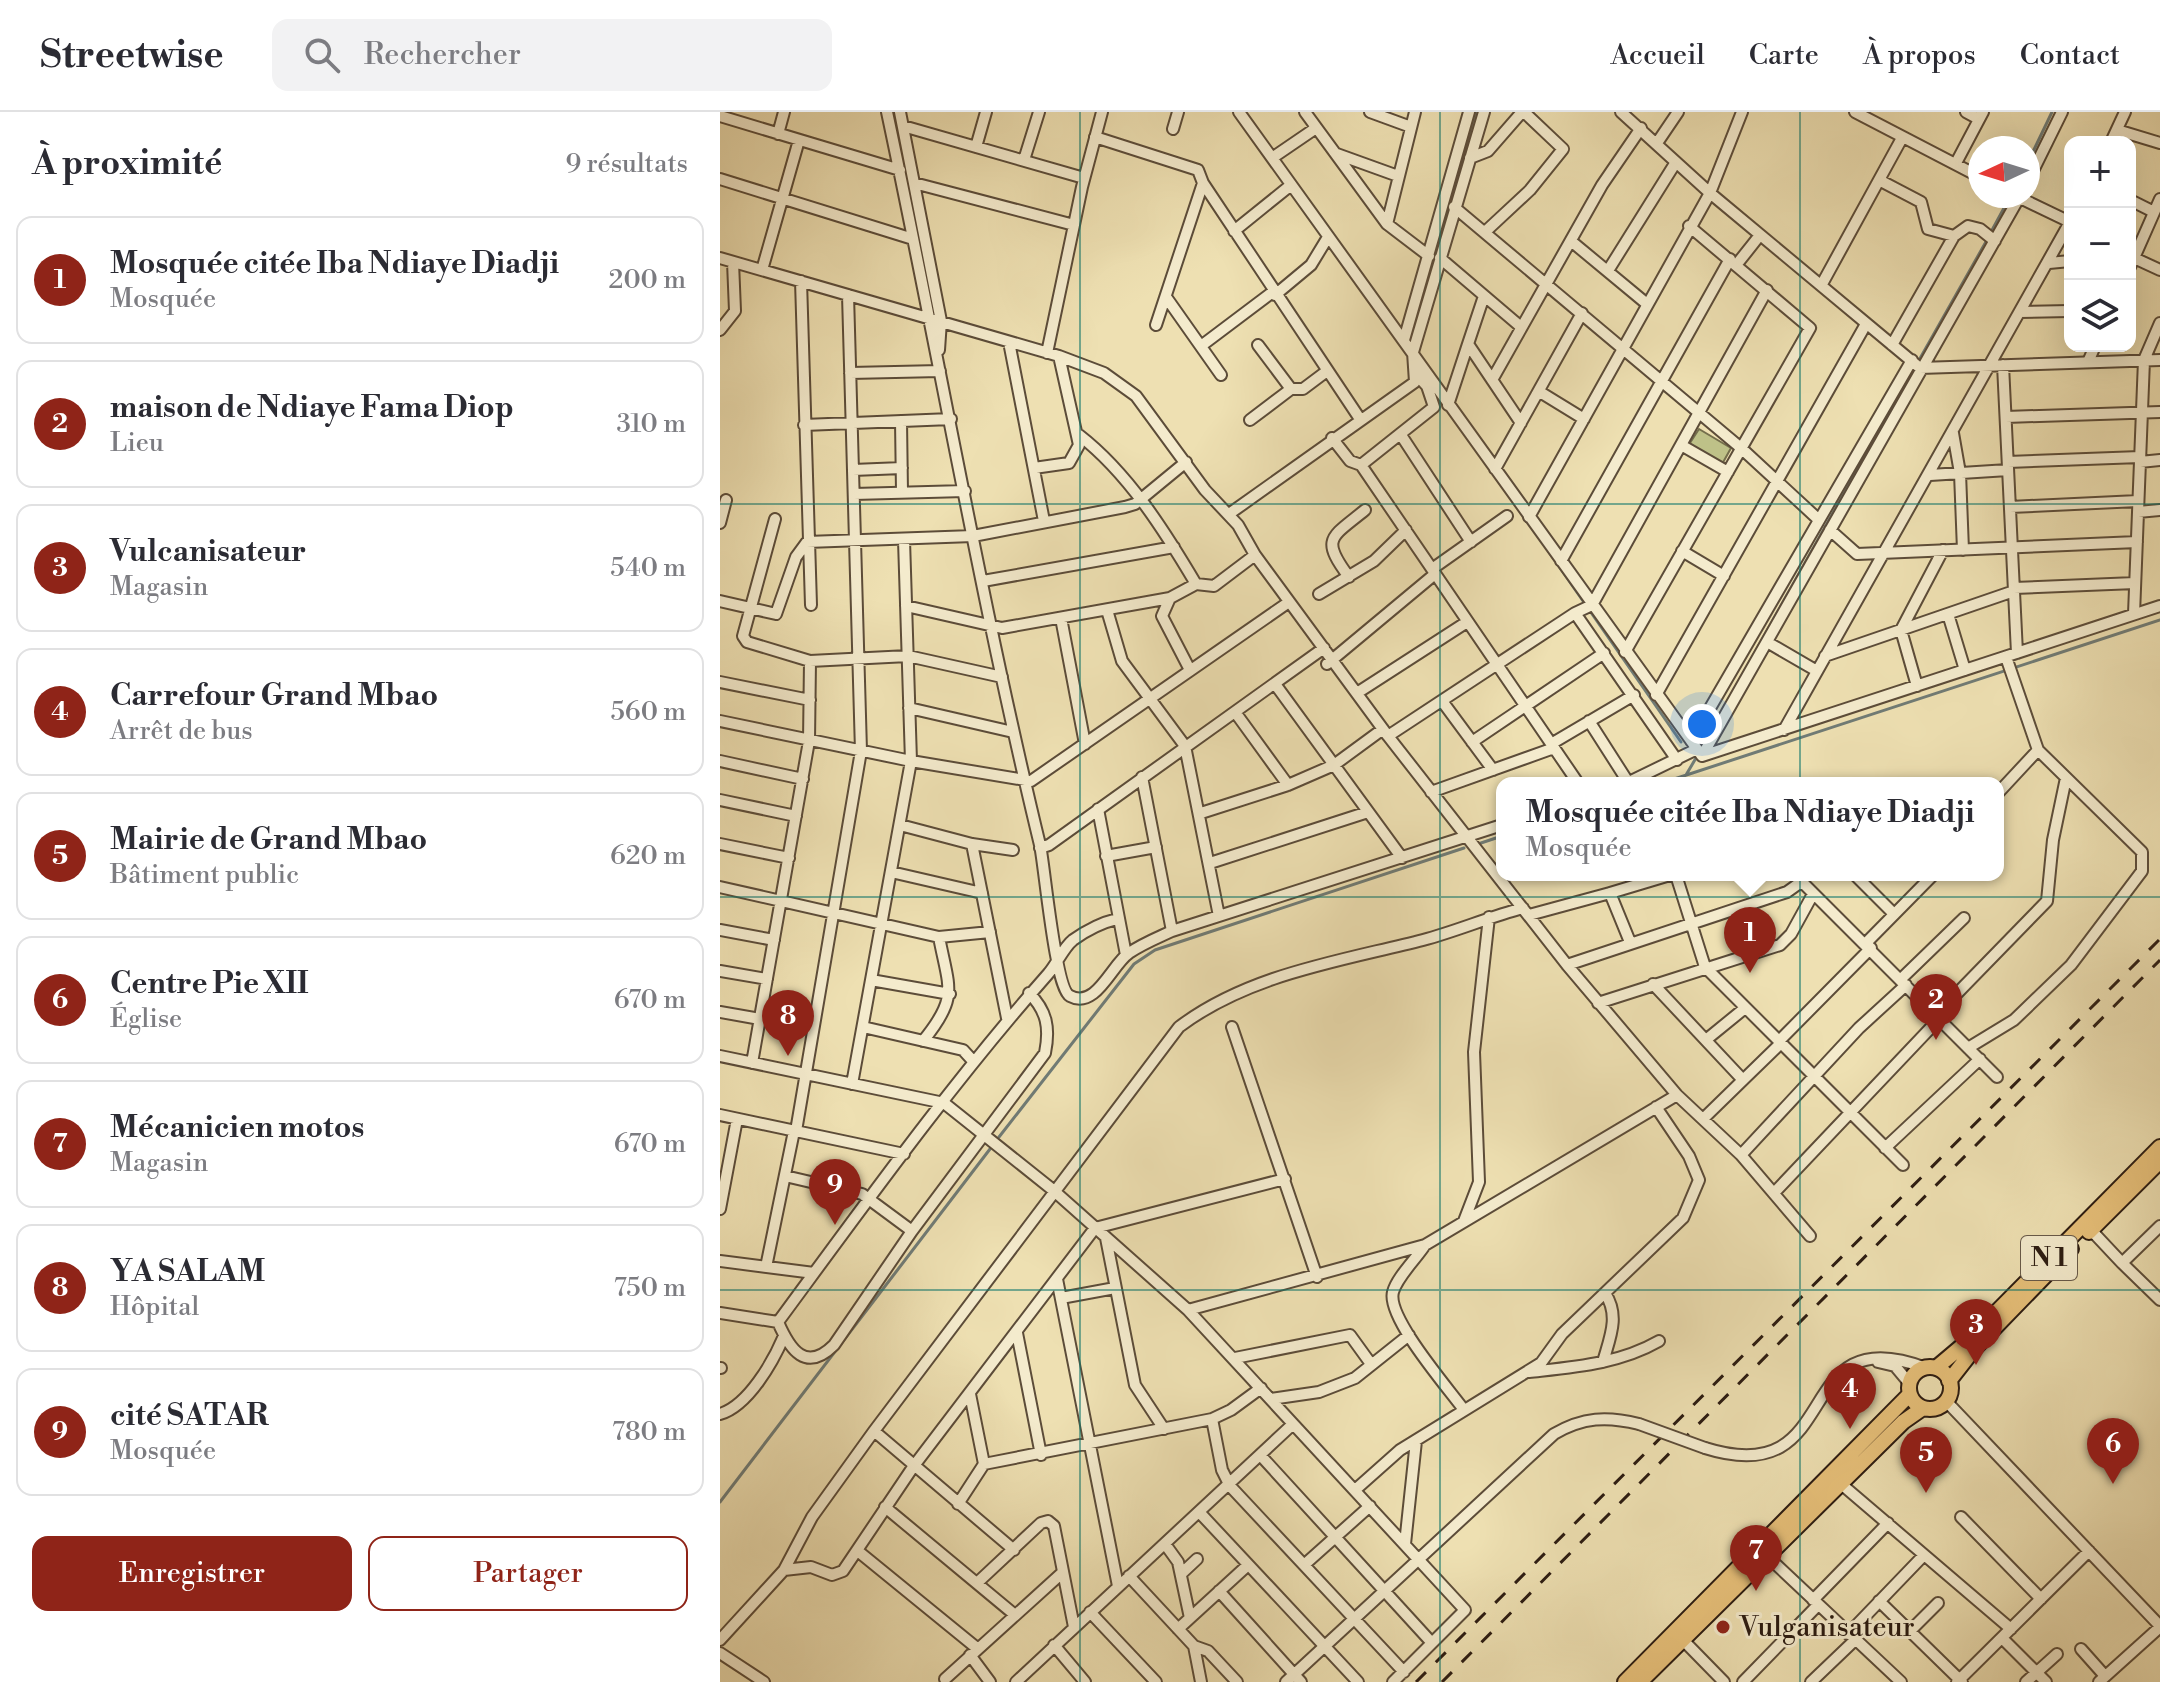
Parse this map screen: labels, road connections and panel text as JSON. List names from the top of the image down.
{
  "streets": {
    "highway": ["N 1"]
  },
  "places": ["Vulganisateur"],
  "north": "left",
  "page": {
    "header": "Streetwise",
    "search": "Rechercher",
    "nav": [
      "Accueil",
      "Carte",
      "À propos",
      "Contact"
    ],
    "heading": ["À proximité", "9 résultats"],
    "map_buttons": ["+", "−"],
    "list": [
      {
        "mark": "1",
        "name": "Mosquée citée Iba Ndiaye Diadji",
        "note": "Mosquée",
        "value": "200 m"
      },
      {
        "mark": "2",
        "name": "maison de Ndiaye Fama Diop",
        "note": "Lieu",
        "value": "310 m"
      },
      {
        "mark": "3",
        "name": "Vulcanisateur",
        "note": "Magasin",
        "value": "540 m"
      },
      {
        "mark": "4",
        "name": "Carrefour Grand Mbao",
        "note": "Arrêt de bus",
        "value": "560 m"
      },
      {
        "mark": "5",
        "name": "Mairie de Grand Mbao",
        "note": "Bâtiment public",
        "value": "620 m"
      },
      {
        "mark": "6",
        "name": "Centre Pie XII",
        "note": "Église",
        "value": "670 m"
      },
      {
        "mark": "7",
        "name": "Mécanicien motos",
        "note": "Magasin",
        "value": "670 m"
      },
      {
        "mark": "8",
        "name": "YA SALAM",
        "note": "Hôpital",
        "value": "750 m"
      },
      {
        "mark": "9",
        "name": "cité SATAR",
        "note": "Mosquée",
        "value": "780 m"
      }
    ],
    "popup": ["Mosquée citée Iba Ndiaye Diadji", "Mosquée"],
    "pins": [
      "1",
      "2",
      "8",
      "9",
      "3",
      "4",
      "6",
      "5",
      "7"
    ],
    "buttons": ["Enregistrer", "Partager"]
  }
}
